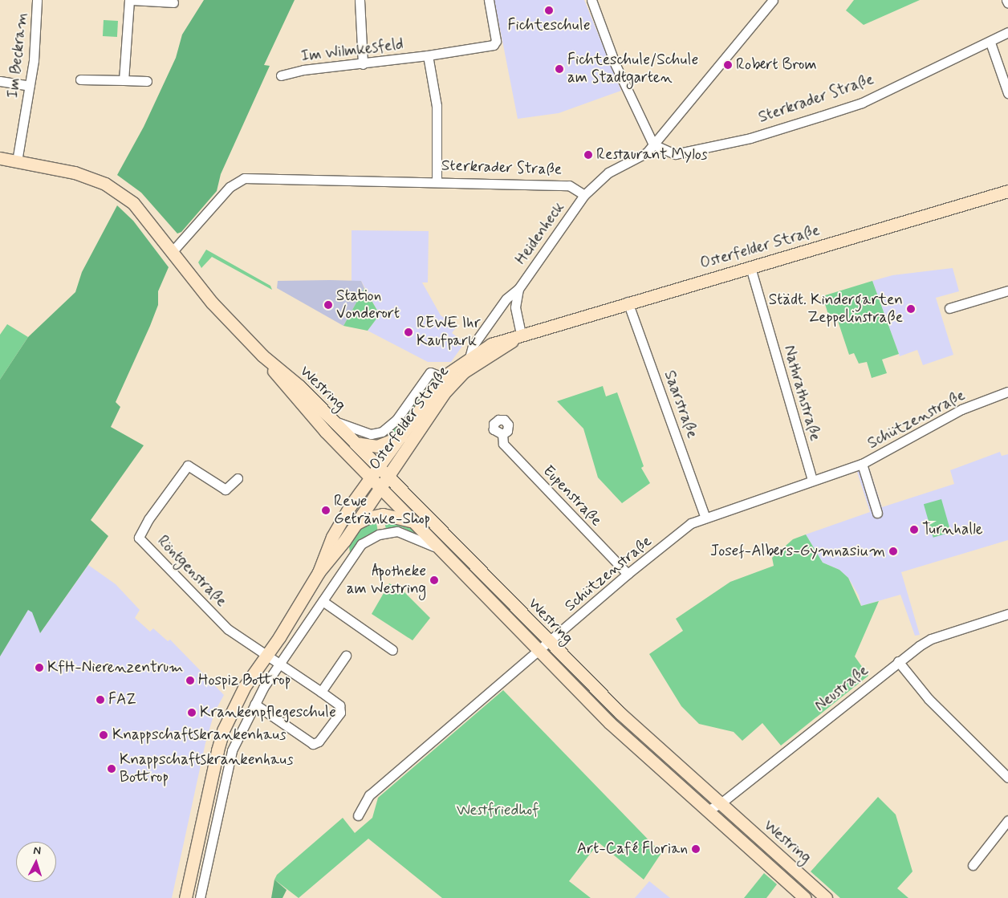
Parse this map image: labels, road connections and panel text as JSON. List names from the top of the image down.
{
  "streets": {
    "main road": ["Osterfelder Straße", "Westring"],
    "street": [
      "Im Wilmkesfeld",
      "Im Beckram",
      "Sterkrader Straße",
      "Heidenheck",
      "Nathrathstraße",
      "Saarstraße",
      "Schützenstraße",
      "Eupenstraße",
      "Röntgenstraße",
      "Neustraße"
    ]
  },
  "crossings": [
    ["Im Wilmkesfeld", "Sterkrader Straße"],
    ["Im Beckram", "Westring"],
    ["Sterkrader Straße", "Heidenheck"],
    ["Sterkrader Straße", "Westring"],
    ["Heidenheck", "Osterfelder Straße"],
    ["Osterfelder Straße", "Westring"],
    ["Osterfelder Straße", "Nathrathstraße"],
    ["Osterfelder Straße", "Saarstraße"],
    ["Osterfelder Straße", "Röntgenstraße"],
    ["Westring", "Schützenstraße"],
    ["Westring", "Neustraße"],
    ["Nathrathstraße", "Schützenstraße"],
    ["Saarstraße", "Schützenstraße"],
    ["Schützenstraße", "Eupenstraße"]
  ],
  "parks": ["Westfriedhof"],
  "places": [
    "Fichteschule",
    "Robert Brom",
    "Fichteschule/Schule am Stadtgarten",
    "Restaurant Mylos",
    "Station Vonderort",
    "Städt. Kindergarten Zeppelinstraße",
    "REWE Ihr Kaufpark",
    "Rewe Getränke-Shop",
    "Turnhalle",
    "Josef-Albers-Gymnasium",
    "Apotheke am Westring",
    "KfH-Nierenzentrum",
    "Hospiz Bottrop",
    "FAZ",
    "Krankenpflegeschule",
    "Knappschaftskrankenhaus",
    "Knappschaftskrankenhaus Bottrop",
    "Art-Café Florian"
  ],
  "north": "top"
}
